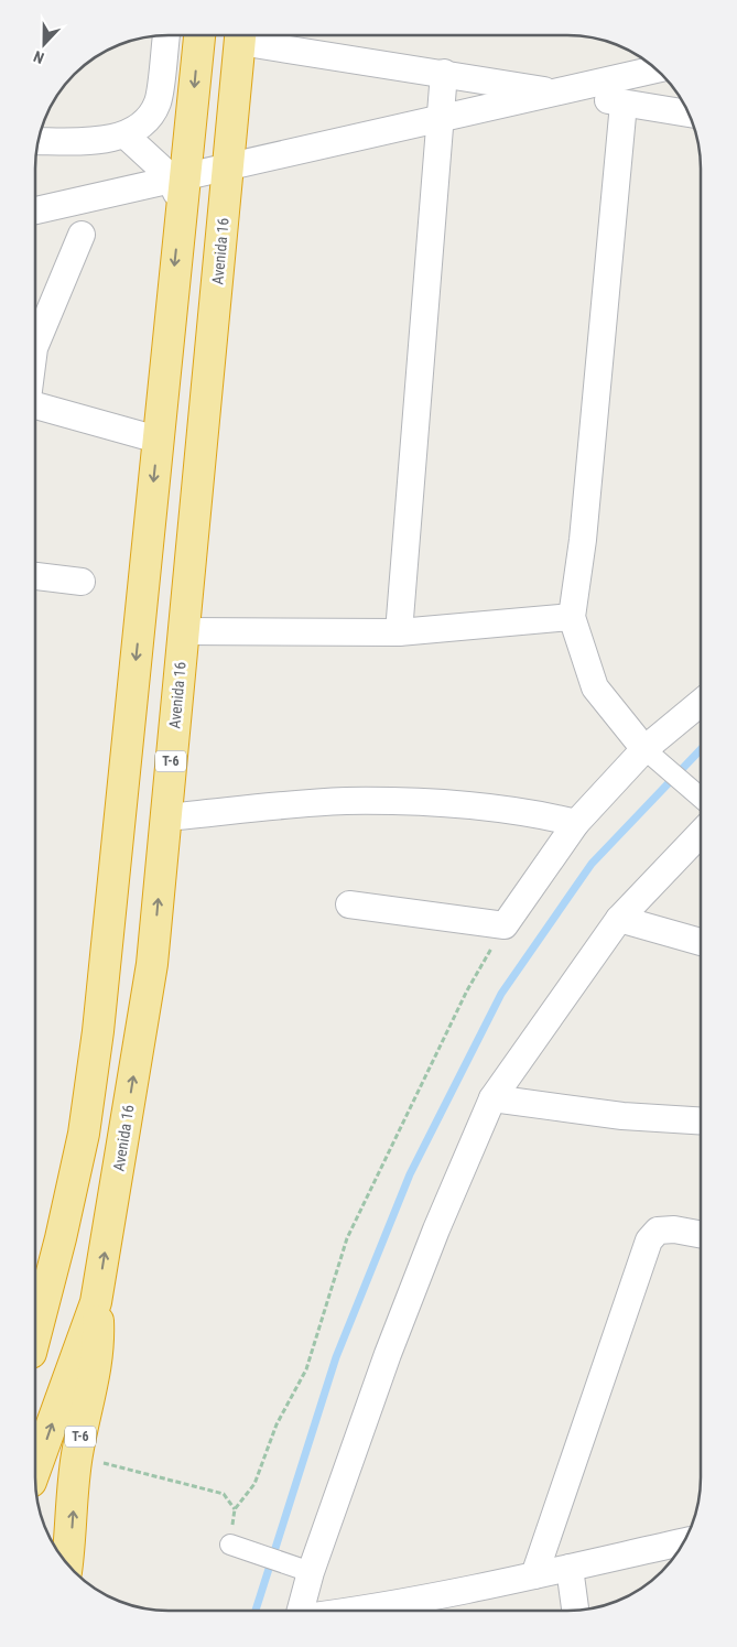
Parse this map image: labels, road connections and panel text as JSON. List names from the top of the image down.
{
  "streets": {
    "highway": ["Avenida 16", "T-6"]
  },
  "crossings": [
    ["Avenida 16", "T-6"]
  ],
  "north": "bottom"
}
